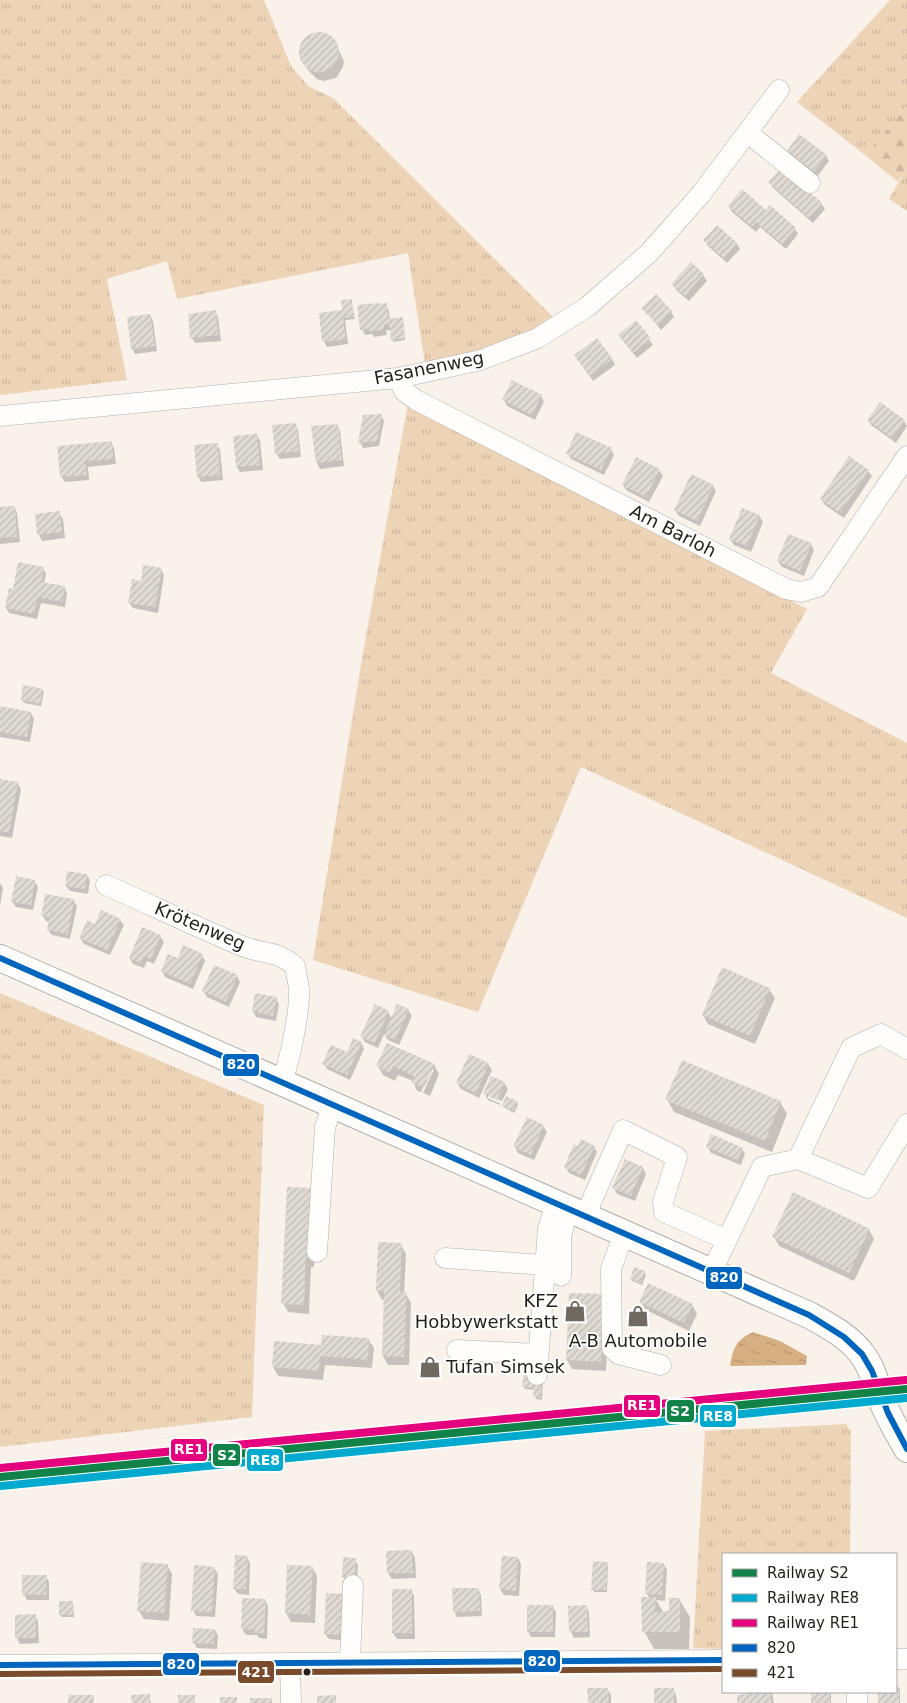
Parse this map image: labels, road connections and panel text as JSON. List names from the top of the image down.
{
  "streets": {
    "street": ["Fasanenweg", "Am Barloh", "Krötenweg"]
  },
  "crossings": [
    ["Fasanenweg", "Am Barloh"]
  ],
  "places": {
    "shop": ["KFZ Hobbywerkstatt", "A-B Automobile", "Tufan Simsek"]
  },
  "lines": [
    "transit line 820",
    "rail line RE1",
    "rail line S2",
    "rail line RE8",
    "transit line 421"
  ],
  "legend": [
    "Railway S2",
    "Railway RE8",
    "Railway RE1",
    "820",
    "421"
  ]
}
